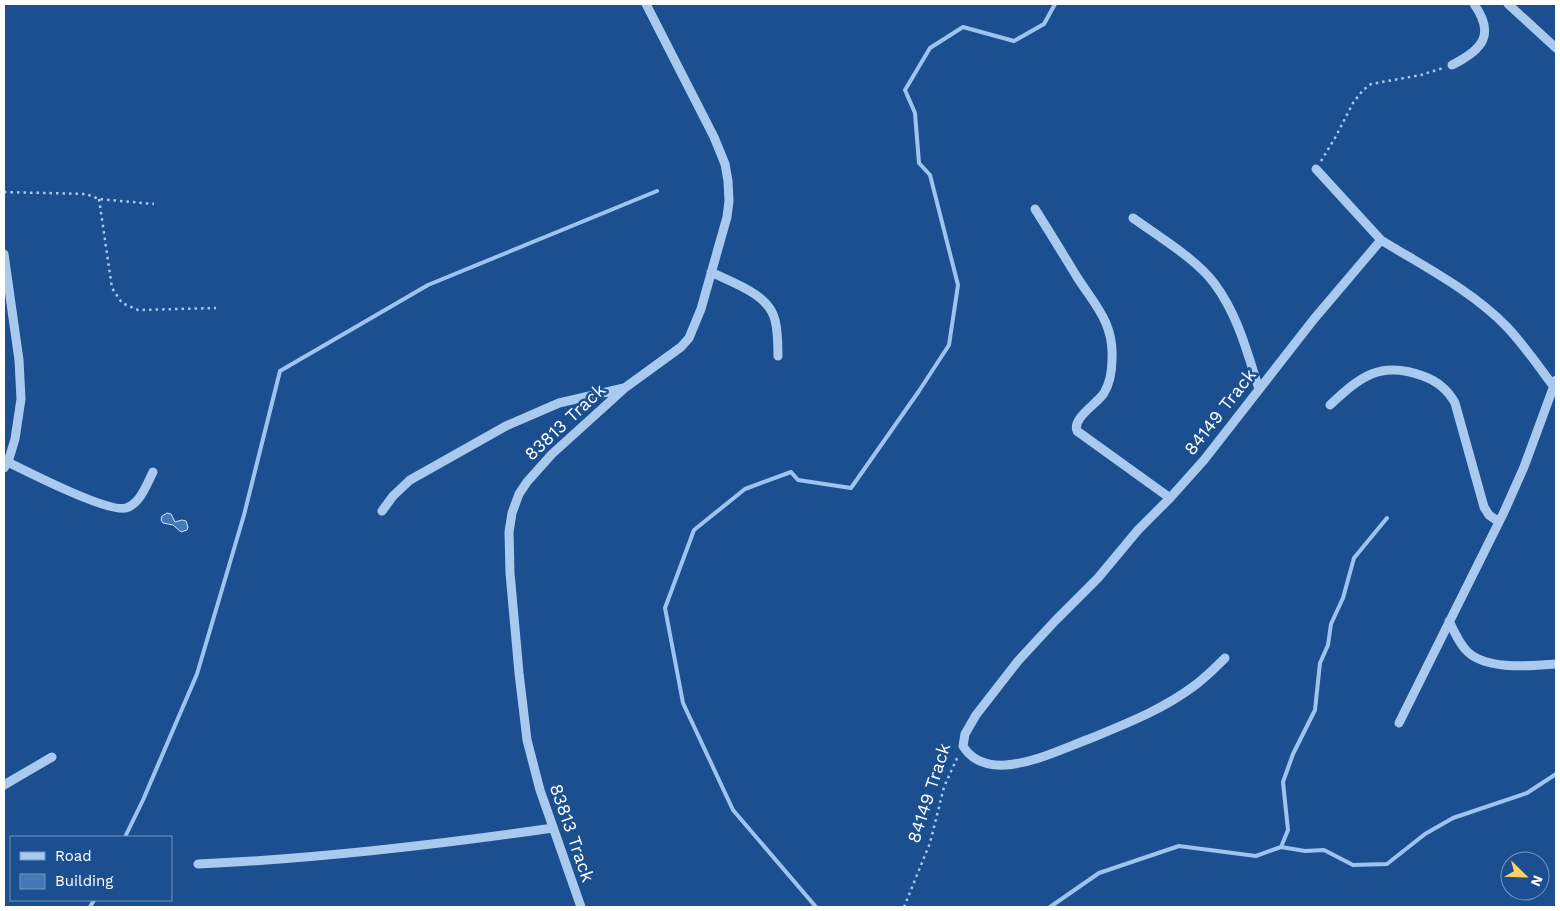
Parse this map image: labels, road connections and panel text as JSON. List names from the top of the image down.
{
  "streets": {
    "street": ["84149 Track", "83813 Track"]
  },
  "legend": ["Road", "Building"],
  "north": "bottom right"
}
